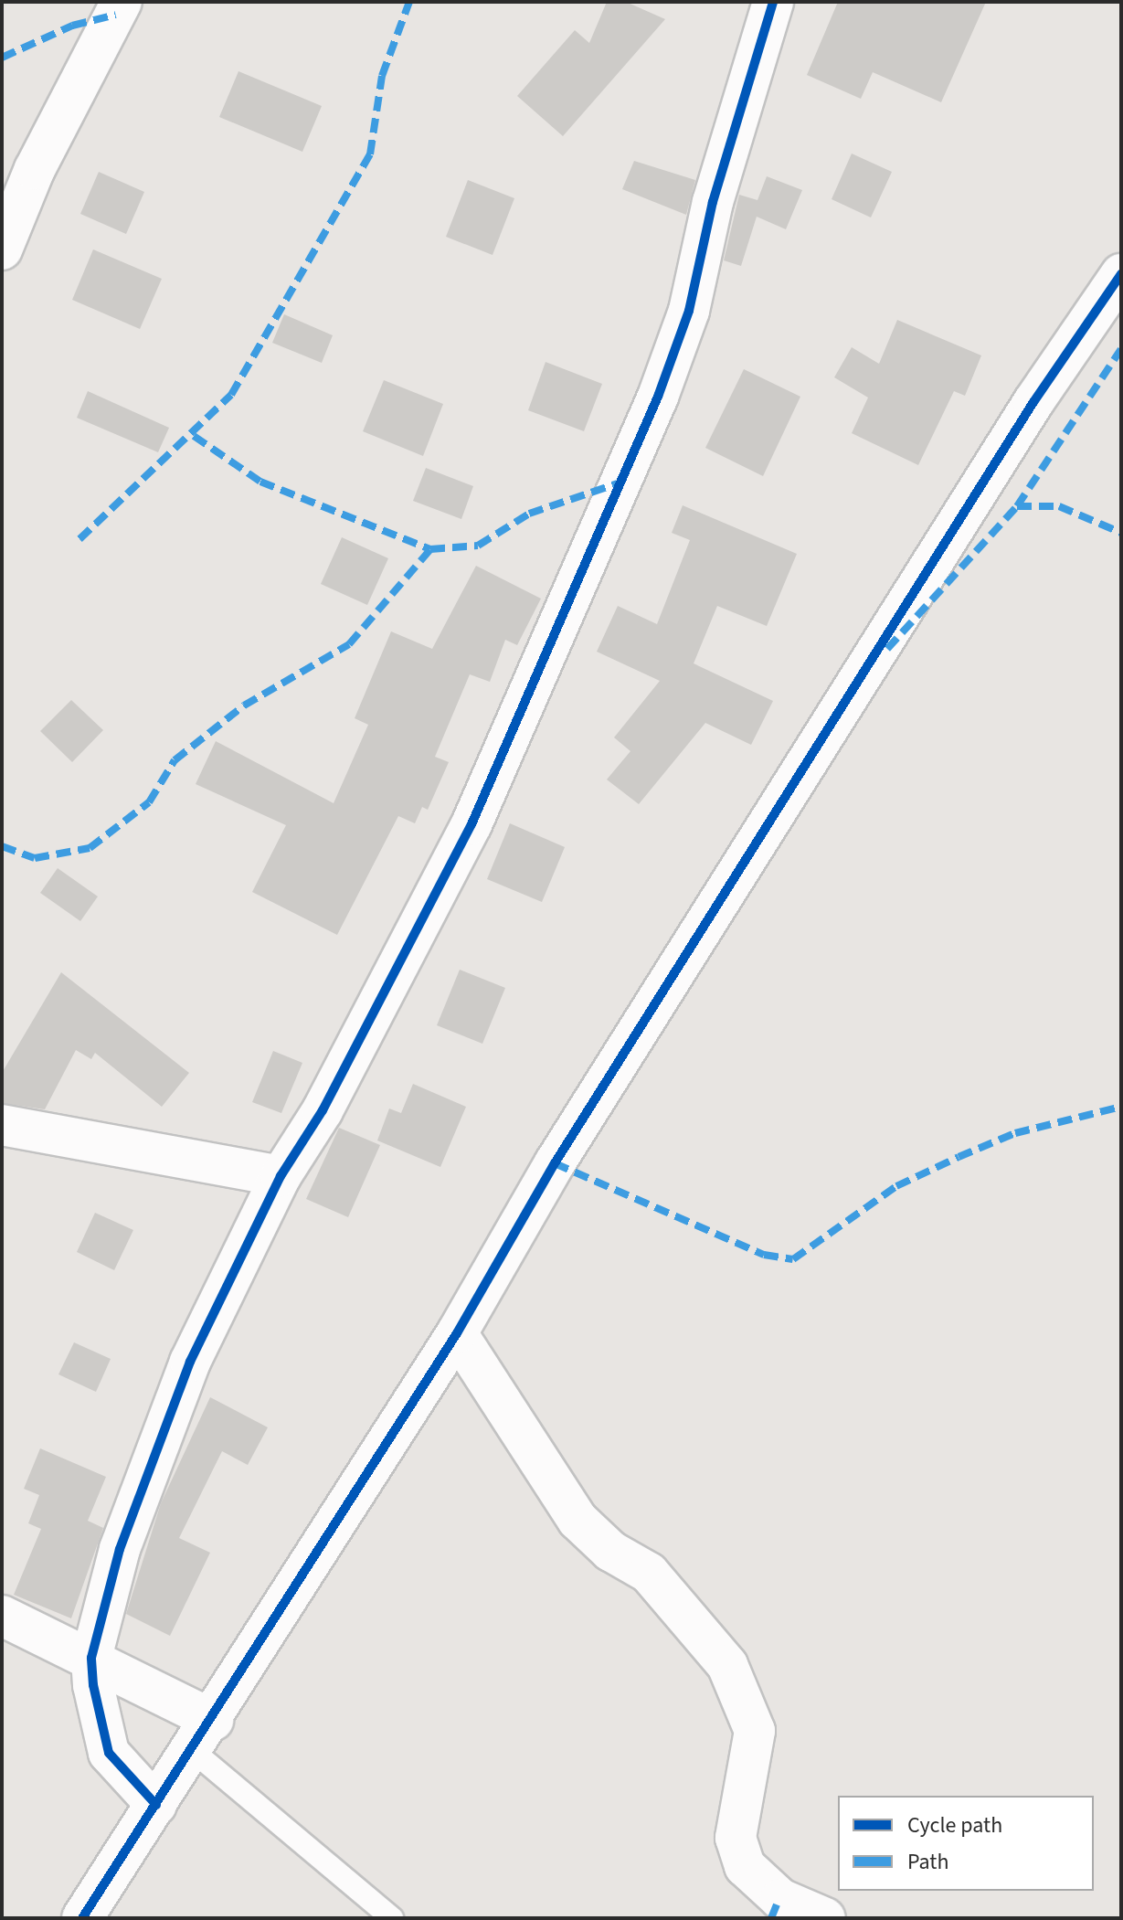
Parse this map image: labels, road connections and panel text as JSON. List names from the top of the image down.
{
  "legend": ["Cycle path", "Path"]
}
